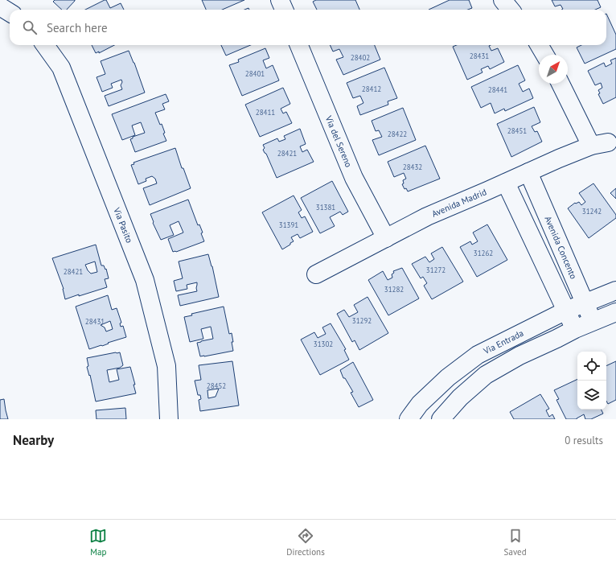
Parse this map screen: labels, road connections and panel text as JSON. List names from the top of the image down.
{
  "streets": {
    "street": [
      "Via del Sereno",
      "Avenida Madrid",
      "Via Pasito",
      "Avenida Concento",
      "Via Entrada"
    ]
  },
  "crossings": [
    ["Via del Sereno", "Avenida Madrid"],
    ["Avenida Madrid", "Avenida Concento"],
    ["Avenida Concento", "Via Entrada"]
  ],
  "house_numbers": [
    "28431",
    "28402",
    "28401",
    "28412",
    "28441",
    "28411",
    "28451",
    "28422",
    "28421",
    "28432",
    "31381",
    "31242",
    "31391",
    "31262",
    "31272",
    "28421",
    "31282",
    "31292",
    "28431",
    "31302",
    "28452"
  ],
  "north": "top right",
  "page": {
    "search": "Search here",
    "heading": ["Nearby", "0 results"],
    "nav": ["Map", "Directions", "Saved"]
  }
}
